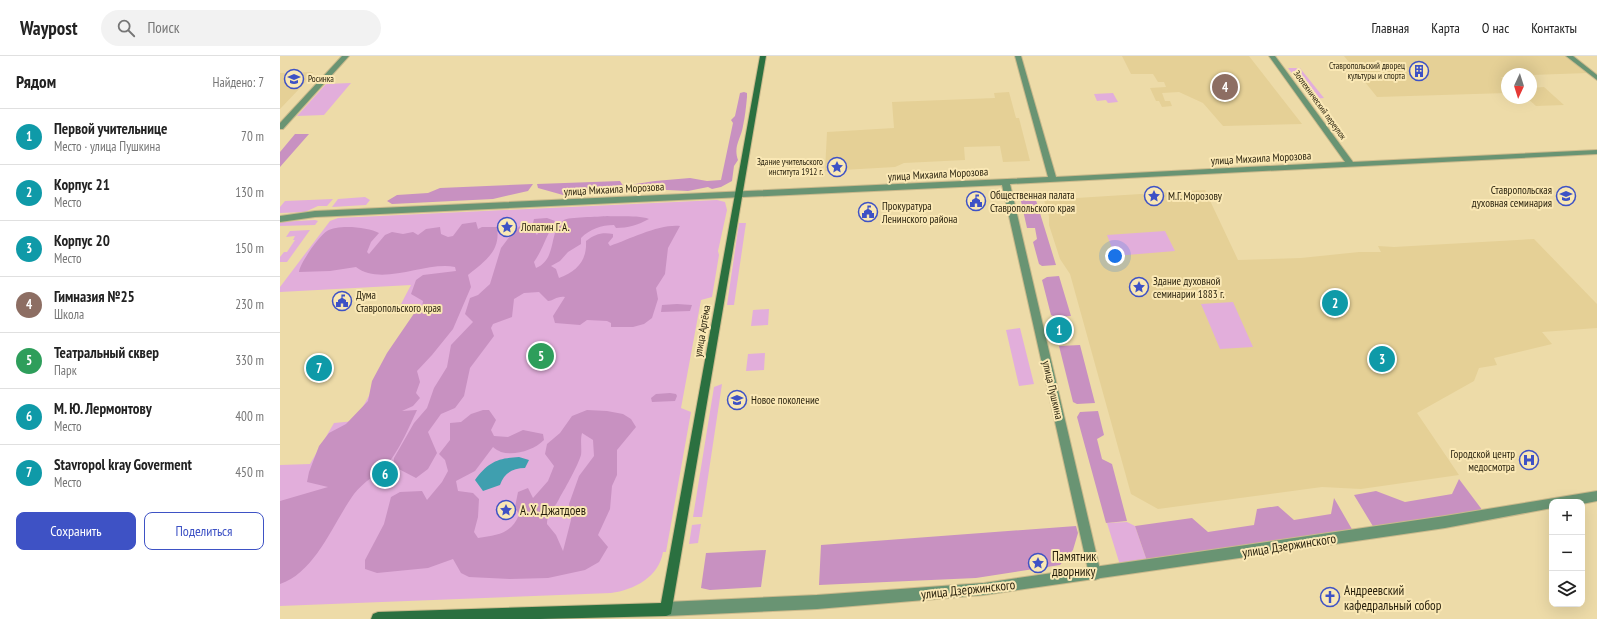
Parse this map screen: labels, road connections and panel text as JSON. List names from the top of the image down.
{
  "streets": {
    "main road": ["улица Артёма", "улица Дзержинского"],
    "street": ["Зоотехнический переулок", "улица Михаила Морозова", "улица Пушкина"]
  },
  "crossings": [
    ["Зоотехнический переулок", "улица Михаила Морозова"],
    ["улица Михаила Морозова", "улица Артёма"],
    ["улица Михаила Морозова", "улица Пушкина"],
    ["улица Артёма", "улица Дзержинского"],
    ["улица Пушкина", "улица Дзержинского"]
  ],
  "places": {
    "building": ["Ставропольский дворец культуры и спорта"],
    "school or university": ["Росинка", "Ставропольская духовная семинария", "Новое поколение"],
    "place": [
      "Здание учительского института 1912 г.",
      "М.Г. Морозову",
      "Лопатин Г. А.",
      "Здание духовной семинарии 1883 г.",
      "А. Х. Джатдоев",
      "Памятник дворнику"
    ],
    "public building": ["Общественная палата Ставропольского края", "Прокуратура Ленинского района", "Дума Ставропольского края"],
    "hospital": ["Городской центр медосмотра"],
    "church": ["Андреевский кафедральный собор"]
  },
  "north": "bottom",
  "page": {
    "header": "Waypost",
    "search": "Поиск",
    "nav": [
      "Главная",
      "Карта",
      "О нас",
      "Контакты"
    ],
    "heading": ["Рядом", "Найдено: 7"],
    "pins": [
      "4",
      "2",
      "1",
      "5",
      "3",
      "7",
      "6"
    ],
    "list": [
      {
        "mark": "1",
        "name": "Первой учительнице",
        "note": "Место · улица Пушкина",
        "value": "70 m"
      },
      {
        "mark": "2",
        "name": "Корпус 21",
        "note": "Место",
        "value": "130 m"
      },
      {
        "mark": "3",
        "name": "Корпус 20",
        "note": "Место",
        "value": "150 m"
      },
      {
        "mark": "4",
        "name": "Гимназия №25",
        "note": "Школа",
        "value": "230 m"
      },
      {
        "mark": "5",
        "name": "Театральный сквер",
        "note": "Парк",
        "value": "330 m"
      },
      {
        "mark": "6",
        "name": "М. Ю. Лермонтову",
        "note": "Место",
        "value": "400 m"
      },
      {
        "mark": "7",
        "name": "Stavropol kray Goverment",
        "note": "Место",
        "value": "450 m"
      }
    ],
    "map_buttons": ["+", "−"],
    "buttons": ["Сохранить", "Поделиться"]
  }
}
